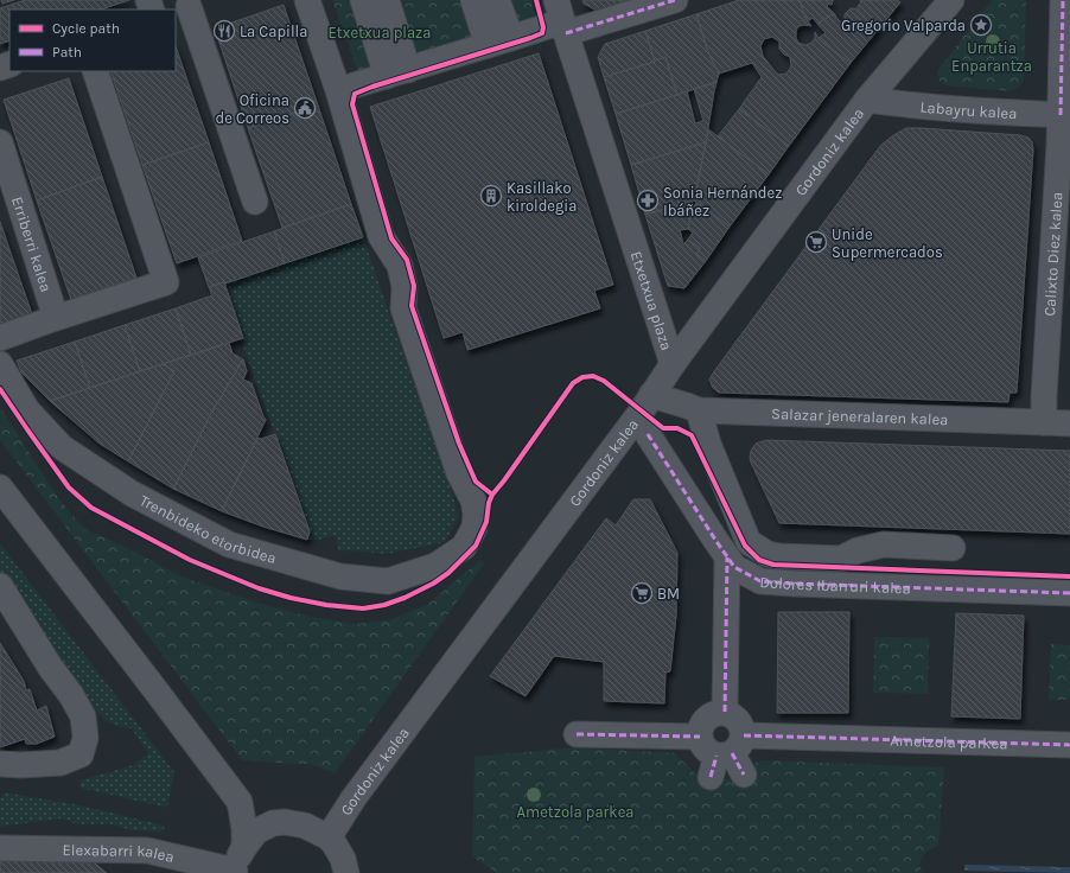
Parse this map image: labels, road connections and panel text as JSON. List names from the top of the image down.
{
  "streets": {
    "street": [
      "Labayru kalea",
      "Gordoniz kalea",
      "Erriberri kalea",
      "Calixto Diez kalea",
      "Etxetxua plaza",
      "Salazar jeneralaren kalea",
      "Trenbideko etorbidea",
      "Dolores Ibarruri kalea",
      "Ametzola parkea",
      "Elexabarri kalea"
    ]
  },
  "crossings": [
    ["Labayru kalea", "Gordoniz kalea"],
    ["Labayru kalea", "Calixto Diez kalea"],
    ["Gordoniz kalea", "Etxetxua plaza"],
    ["Gordoniz kalea", "Salazar jeneralaren kalea"],
    ["Calixto Diez kalea", "Salazar jeneralaren kalea"]
  ],
  "parks": ["Etxetxua plaza", "Urrutia Enparantza", "Ametzola parkea"],
  "places": {
    "place": ["Gregorio Valparda"],
    "restaurant": ["La Capilla"],
    "public building": ["Oficina de Correos"],
    "building": ["Kasillako kiroldegia"],
    "pharmacy": ["Sonia Hernández Ibáñez"],
    "supermarket": ["Unide Supermercados", "BM"]
  },
  "legend": ["Cycle path", "Path"]
}
